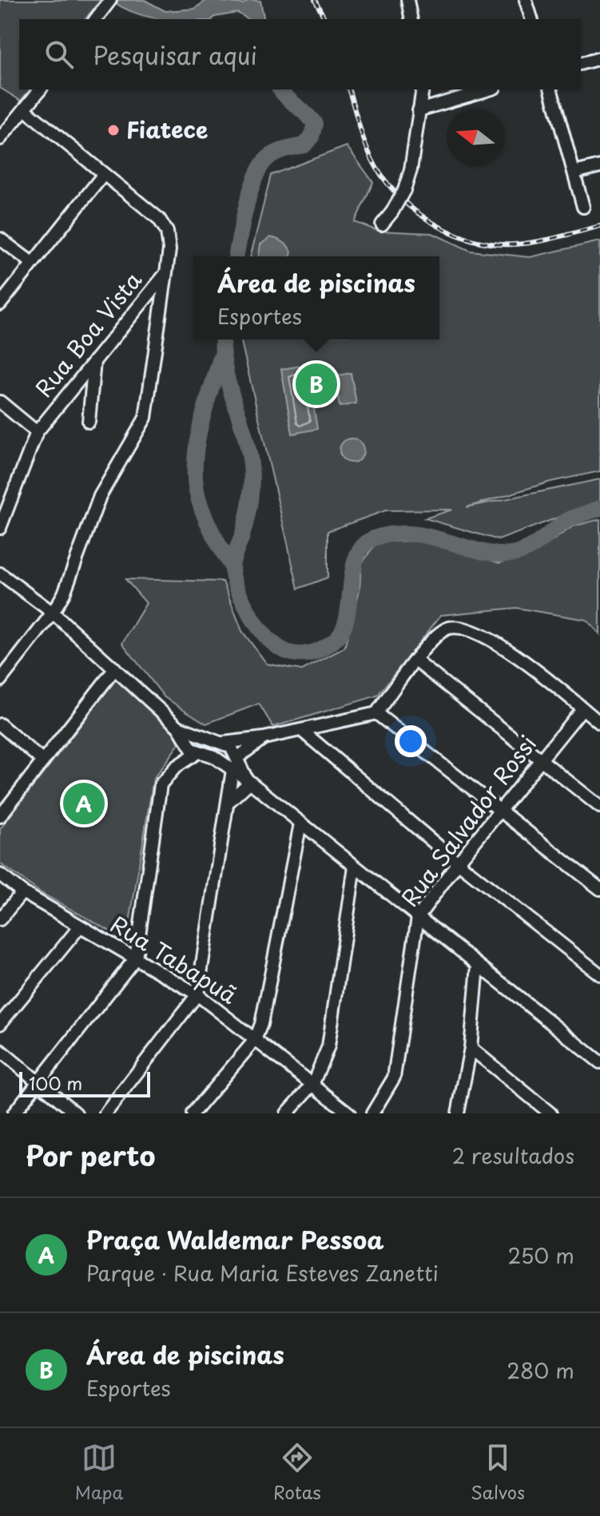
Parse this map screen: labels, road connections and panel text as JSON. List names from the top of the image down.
{
  "streets": {
    "street": ["Rua Boa Vista", "Rua Salvador Rossi", "Rua Tabapuã"]
  },
  "places": ["Fiatece"],
  "scale_bar": "100 m",
  "north": "left",
  "page": {
    "search": "Pesquisar aqui",
    "popup": ["Área de piscinas", "Esportes"],
    "pins": ["B", "A"],
    "scale": "100 m",
    "heading": ["Por perto", "2 resultados"],
    "list": [
      {
        "mark": "A",
        "name": "Praça Waldemar Pessoa",
        "note": "Parque · Rua Maria Esteves Zanetti",
        "value": "250 m"
      },
      {
        "mark": "B",
        "name": "Área de piscinas",
        "note": "Esportes",
        "value": "280 m"
      }
    ],
    "nav": ["Mapa", "Rotas", "Salvos"]
  }
}
